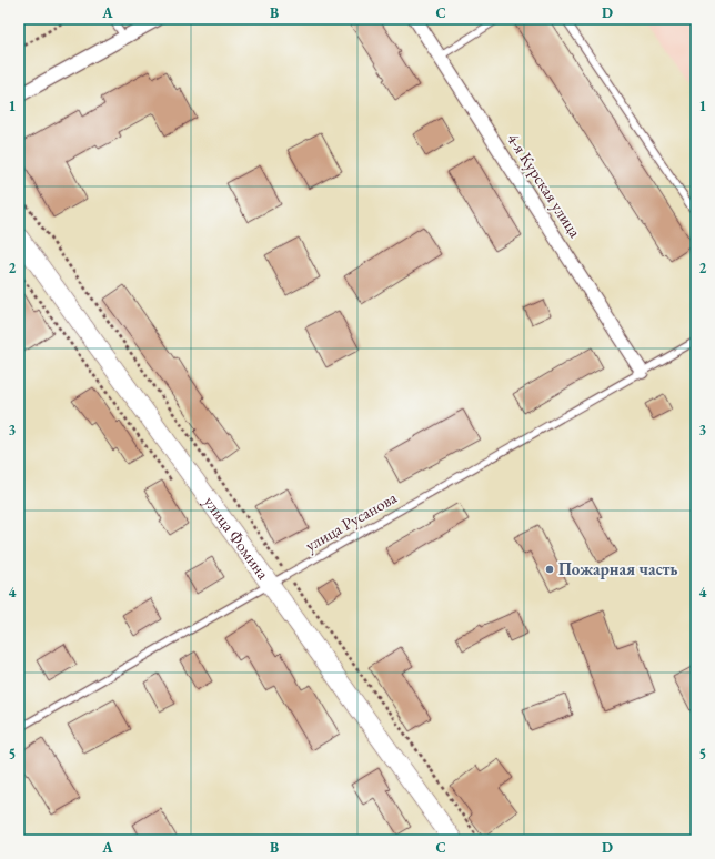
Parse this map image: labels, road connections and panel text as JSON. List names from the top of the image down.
{
  "streets": {
    "street": ["4-я Курская улица", "улица Фомина"],
    "lane": ["улица Русанова"]
  },
  "crossings": [
    ["4-я Курская улица", "улица Русанова"],
    ["улица Русанова", "улица Фомина"]
  ],
  "places": ["Пожарная часть"],
  "grid": {
    "columns": [
      "A",
      "B",
      "C",
      "D"
    ],
    "rows": [
      "1",
      "2",
      "3",
      "4",
      "5"
    ]
  }
}
